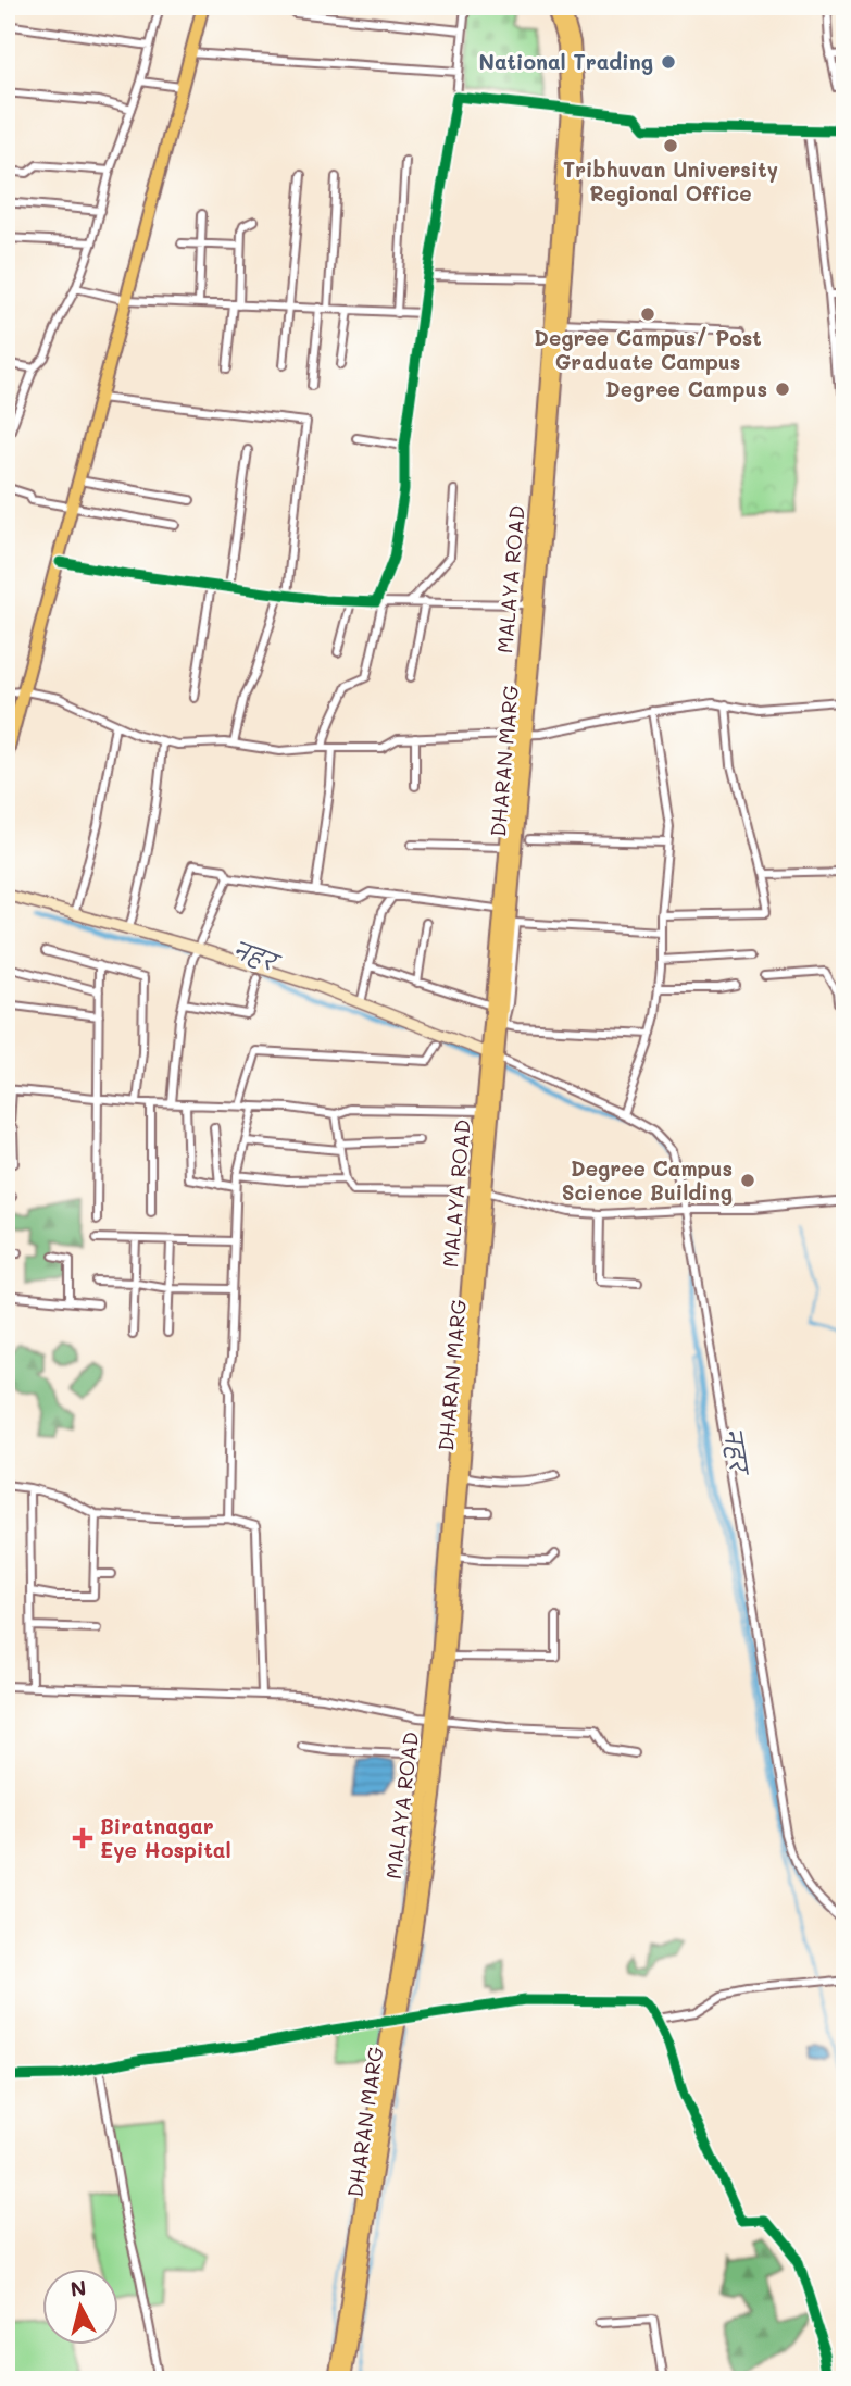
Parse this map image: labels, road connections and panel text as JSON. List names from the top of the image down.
{
  "streets": {
    "main road": ["MALAYA ROAD", "DHARAN MARG"]
  },
  "crossings": [
    ["MALAYA ROAD", "DHARAN MARG"]
  ],
  "water": ["नहर"],
  "places": {
    "other": [
      "National Trading",
      "Tribhuvan University Regional Office",
      "Degree Campus/ Post Graduate Campus",
      "Degree Campus",
      "Degree Campus Science Building"
    ],
    "health": ["Biratnagar Eye Hospital"]
  },
  "north": "top"
}
